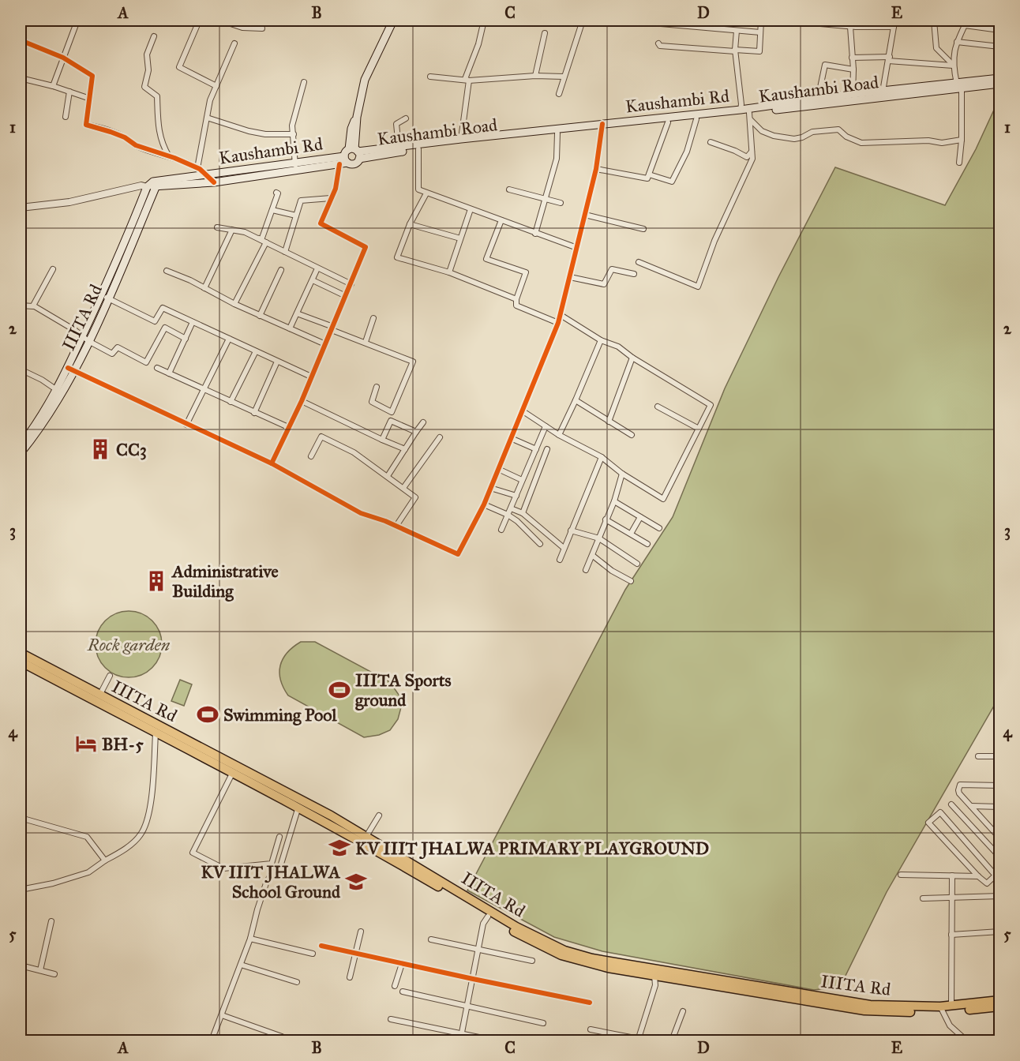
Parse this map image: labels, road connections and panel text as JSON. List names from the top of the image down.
{
  "streets": {
    "main road": ["Kaushambi Road", "Kaushambi Rd", "IIITA Rd"]
  },
  "crossings": [
    ["Kaushambi Road", "Kaushambi Rd"],
    ["Kaushambi Rd", "IIITA Rd"]
  ],
  "parks": ["Rock garden"],
  "places": {
    "building": ["CC3", "Administrative Building"],
    "sports": ["IIITA Sports ground", "Swimming Pool"],
    "hotel": ["BH-5"],
    "school or university": ["KV IIIT JHALWA PRIMARY PLAYGROUND", "KV IIIT JHALWA School Ground"]
  },
  "grid": {
    "columns": [
      "A",
      "B",
      "C",
      "D",
      "E"
    ],
    "rows": [
      "1",
      "2",
      "3",
      "4",
      "5"
    ]
  }
}
